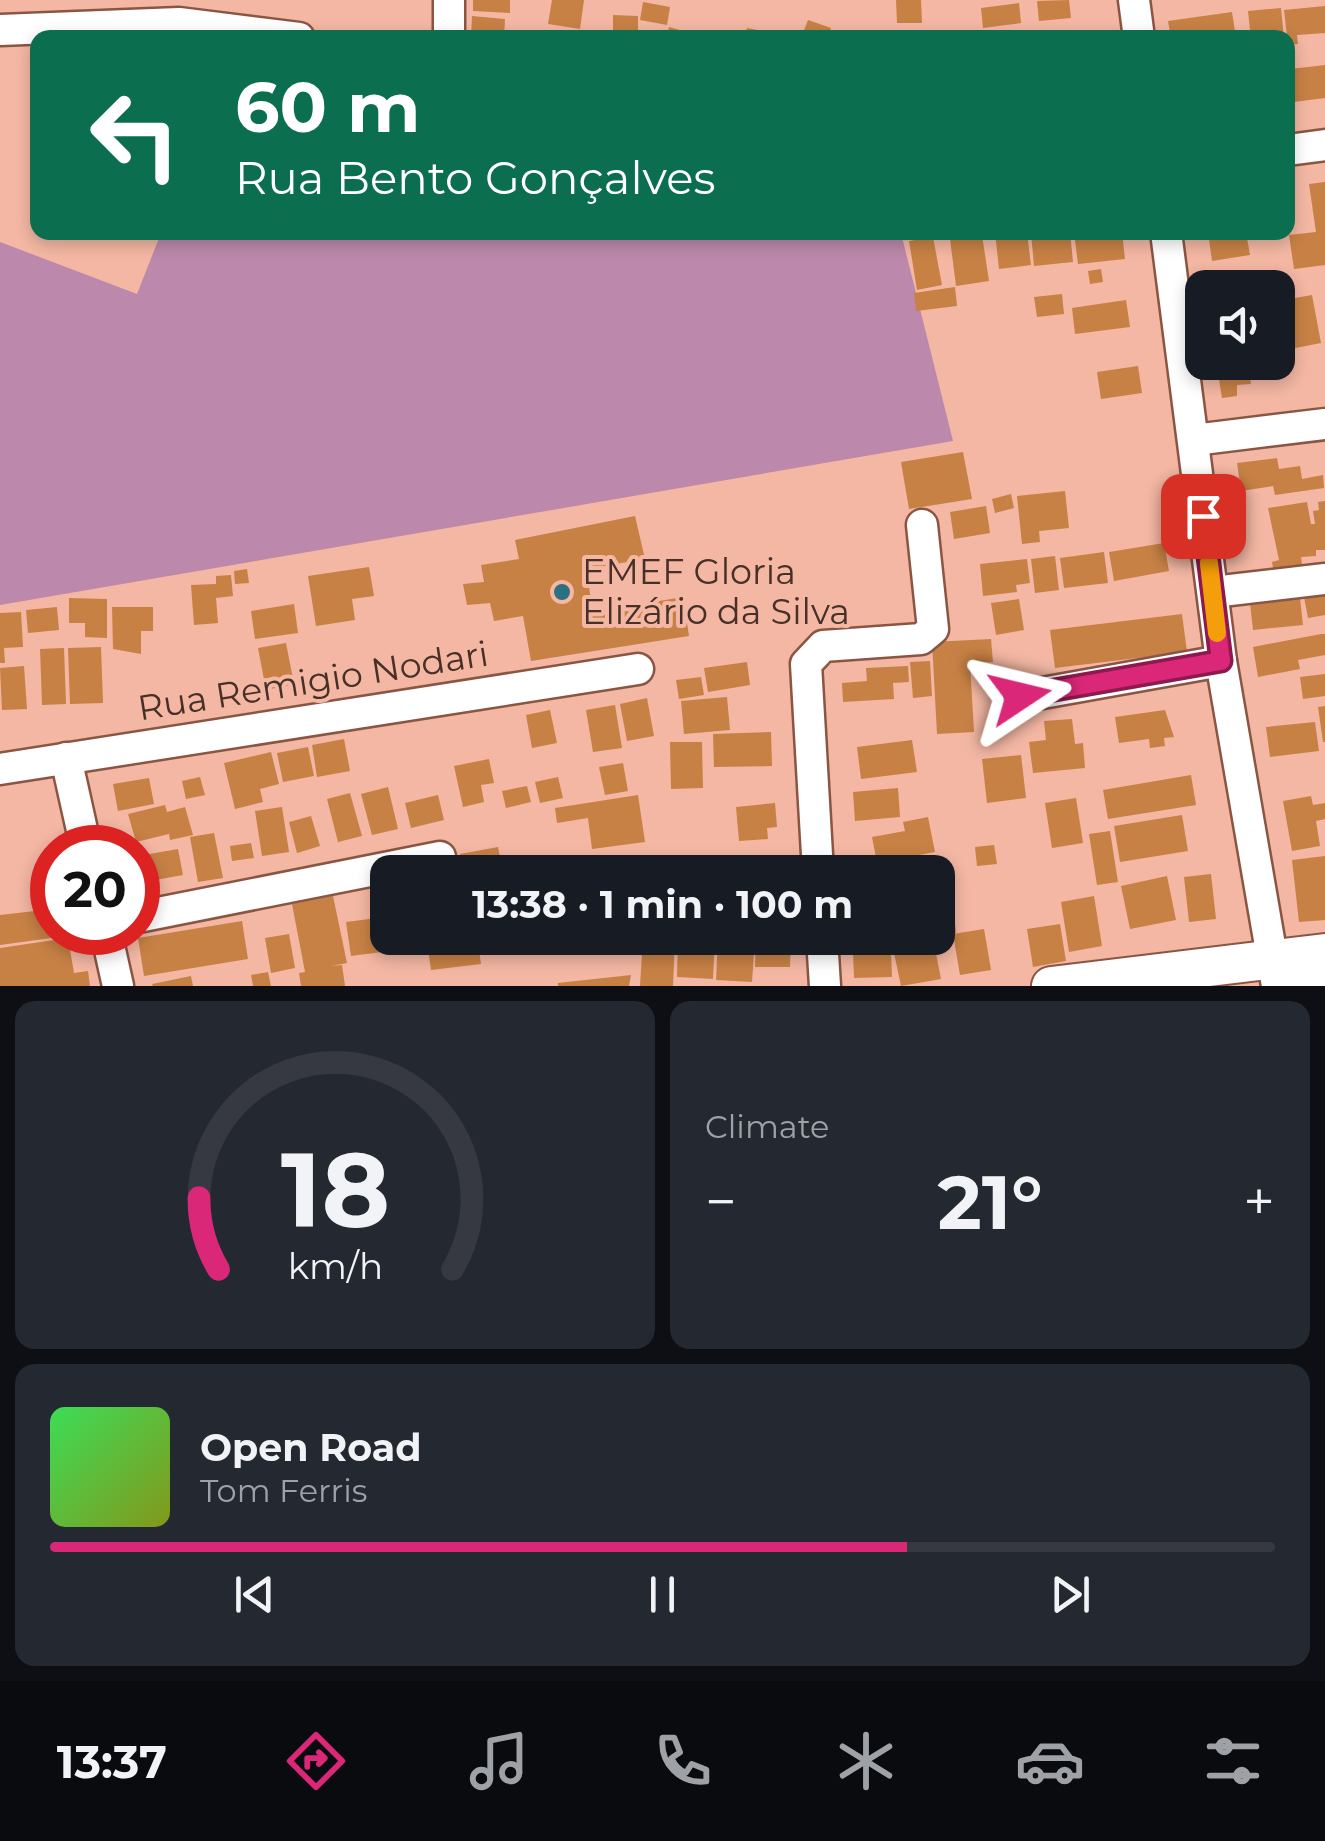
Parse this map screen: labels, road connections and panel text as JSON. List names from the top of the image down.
{
  "streets": {
    "street": ["Rua Remigio Nodari"]
  },
  "places": ["EMEF Gloria Elizário da Silva"],
  "page": {
    "turn": ["60 m", "Rua Bento Gonçalves"],
    "limit": "20",
    "trip": "13:38 · 1 min · 100 m",
    "tile": "Climate",
    "heat": ["−", "21°", "+"],
    "song": ["Open Road", "Tom Ferris"],
    "tabs": "13:37",
    "gauge": ["18", "km/h"]
  }
}
